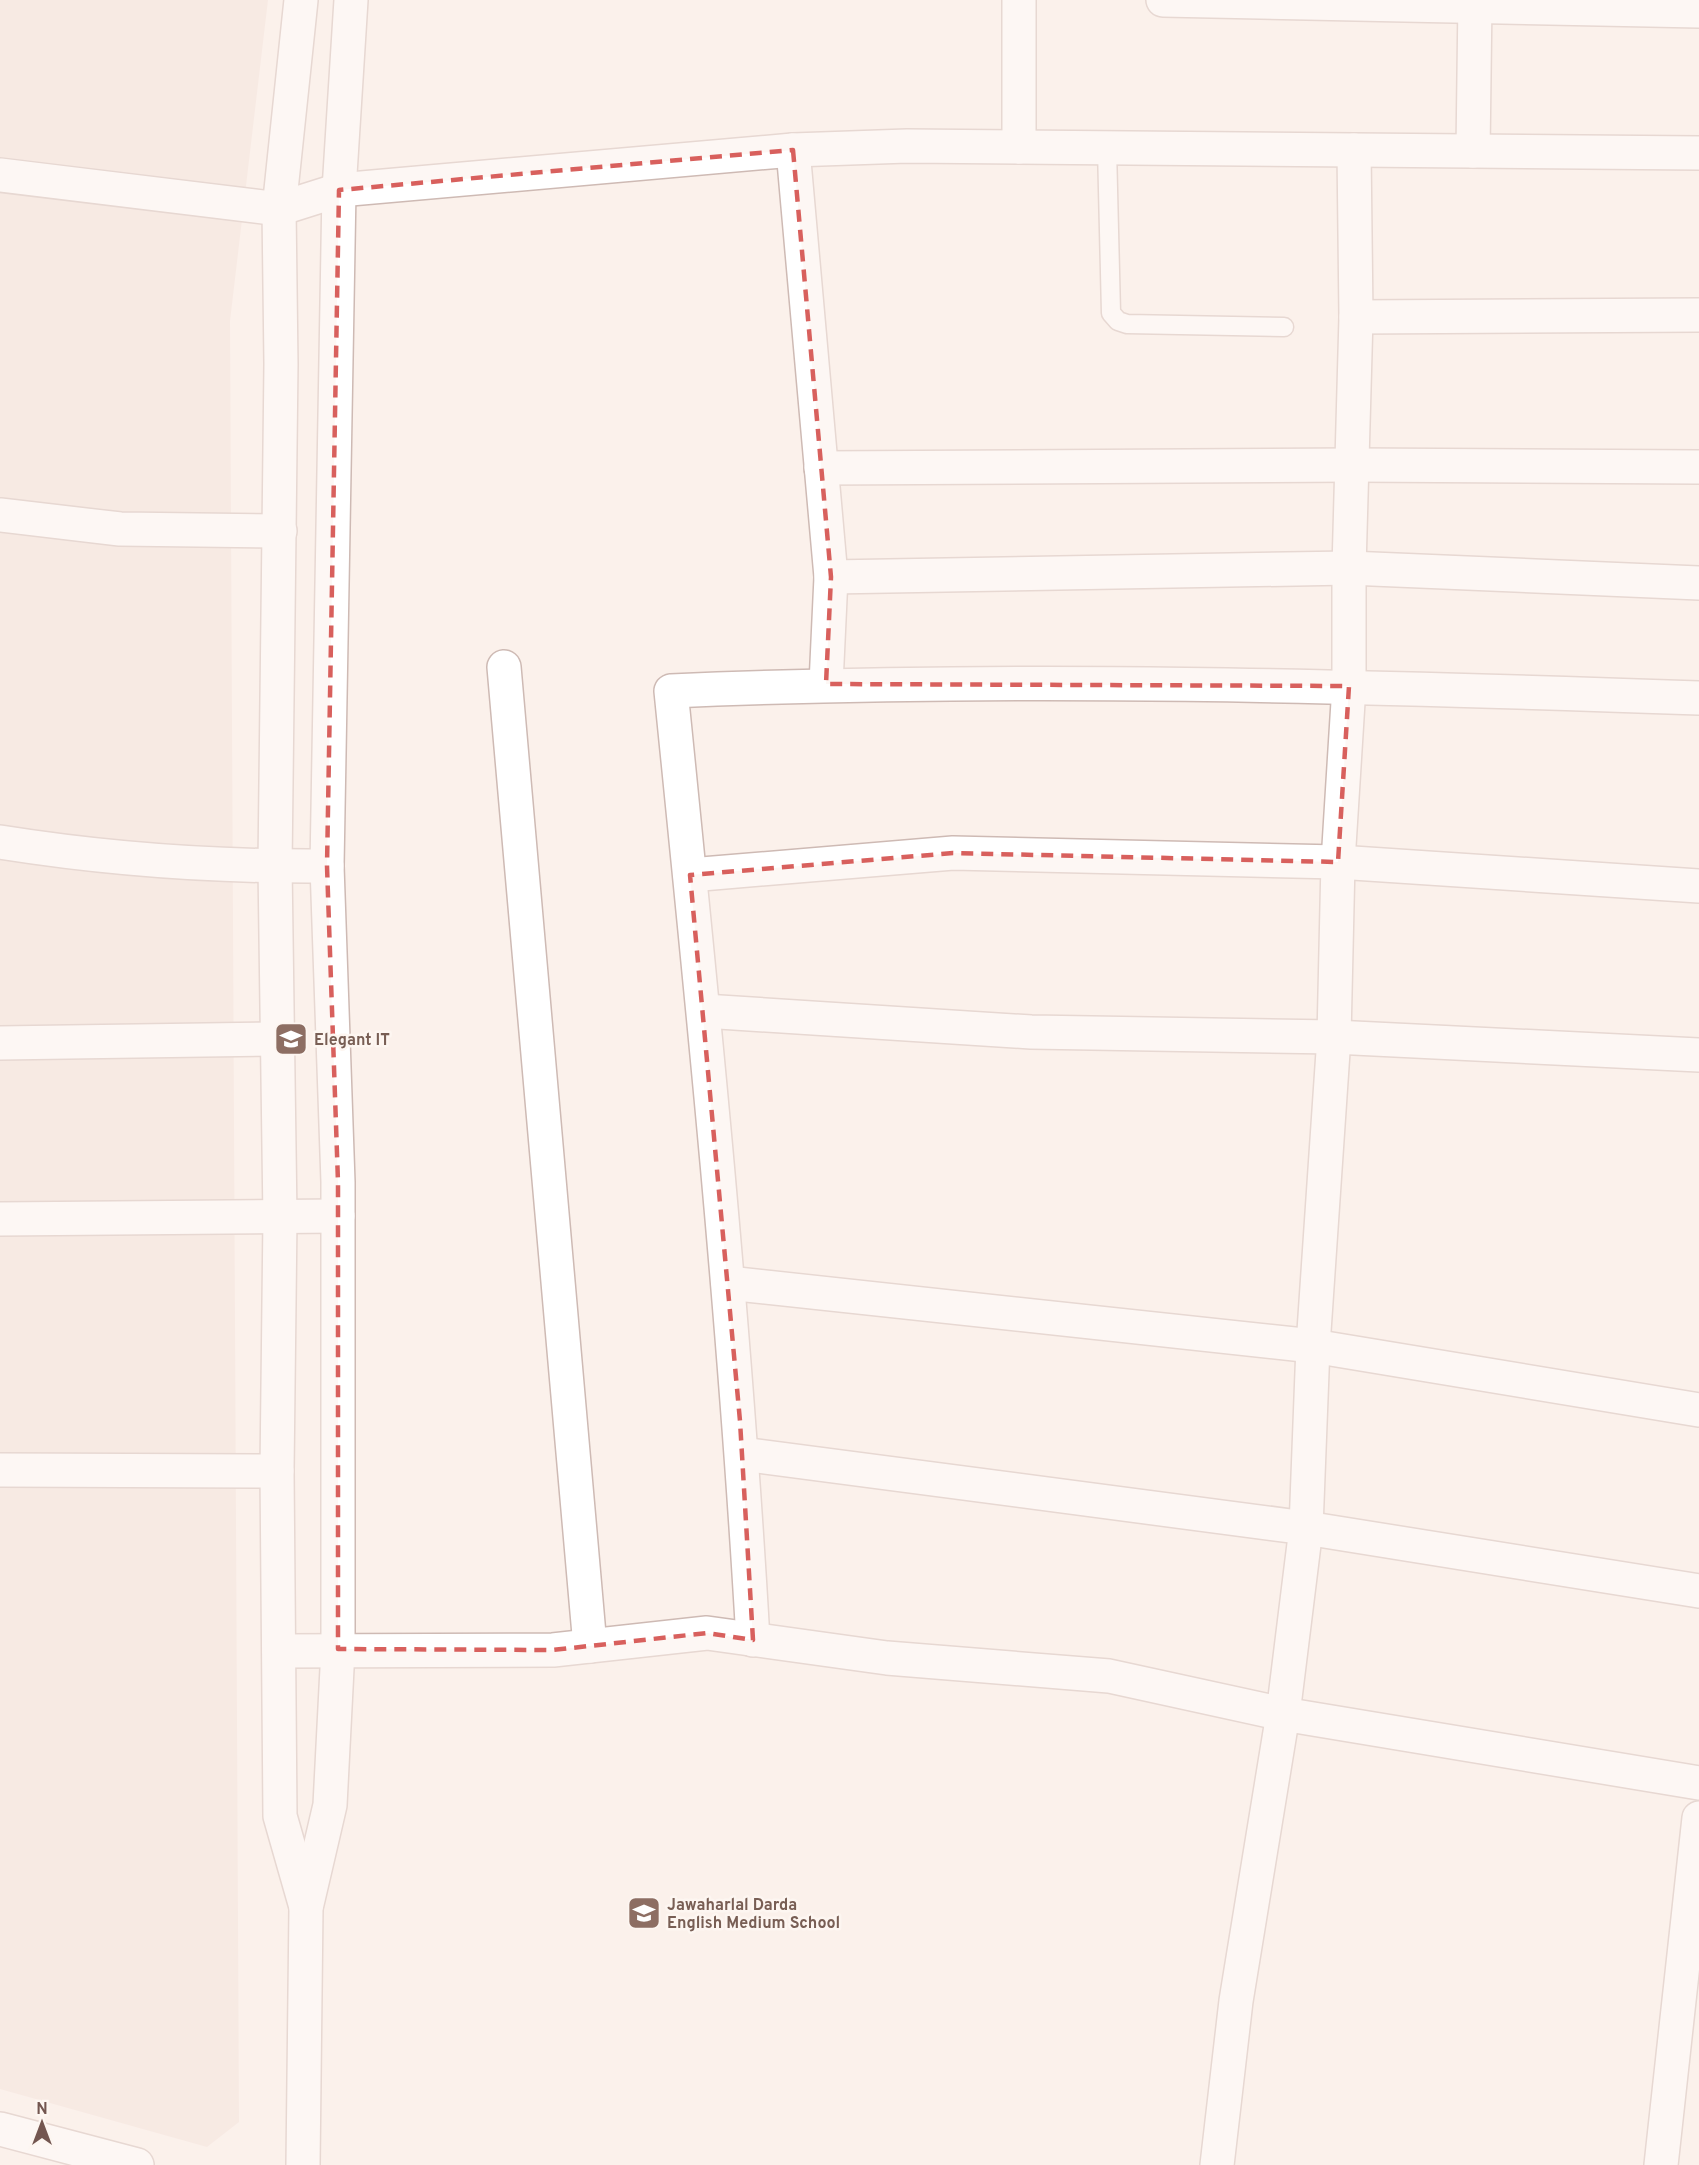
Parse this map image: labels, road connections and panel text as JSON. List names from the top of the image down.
{
  "places": {
    "school or university": ["Elegant IT", "Jawaharlal Darda English Medium School"]
  },
  "north": "top"
}
